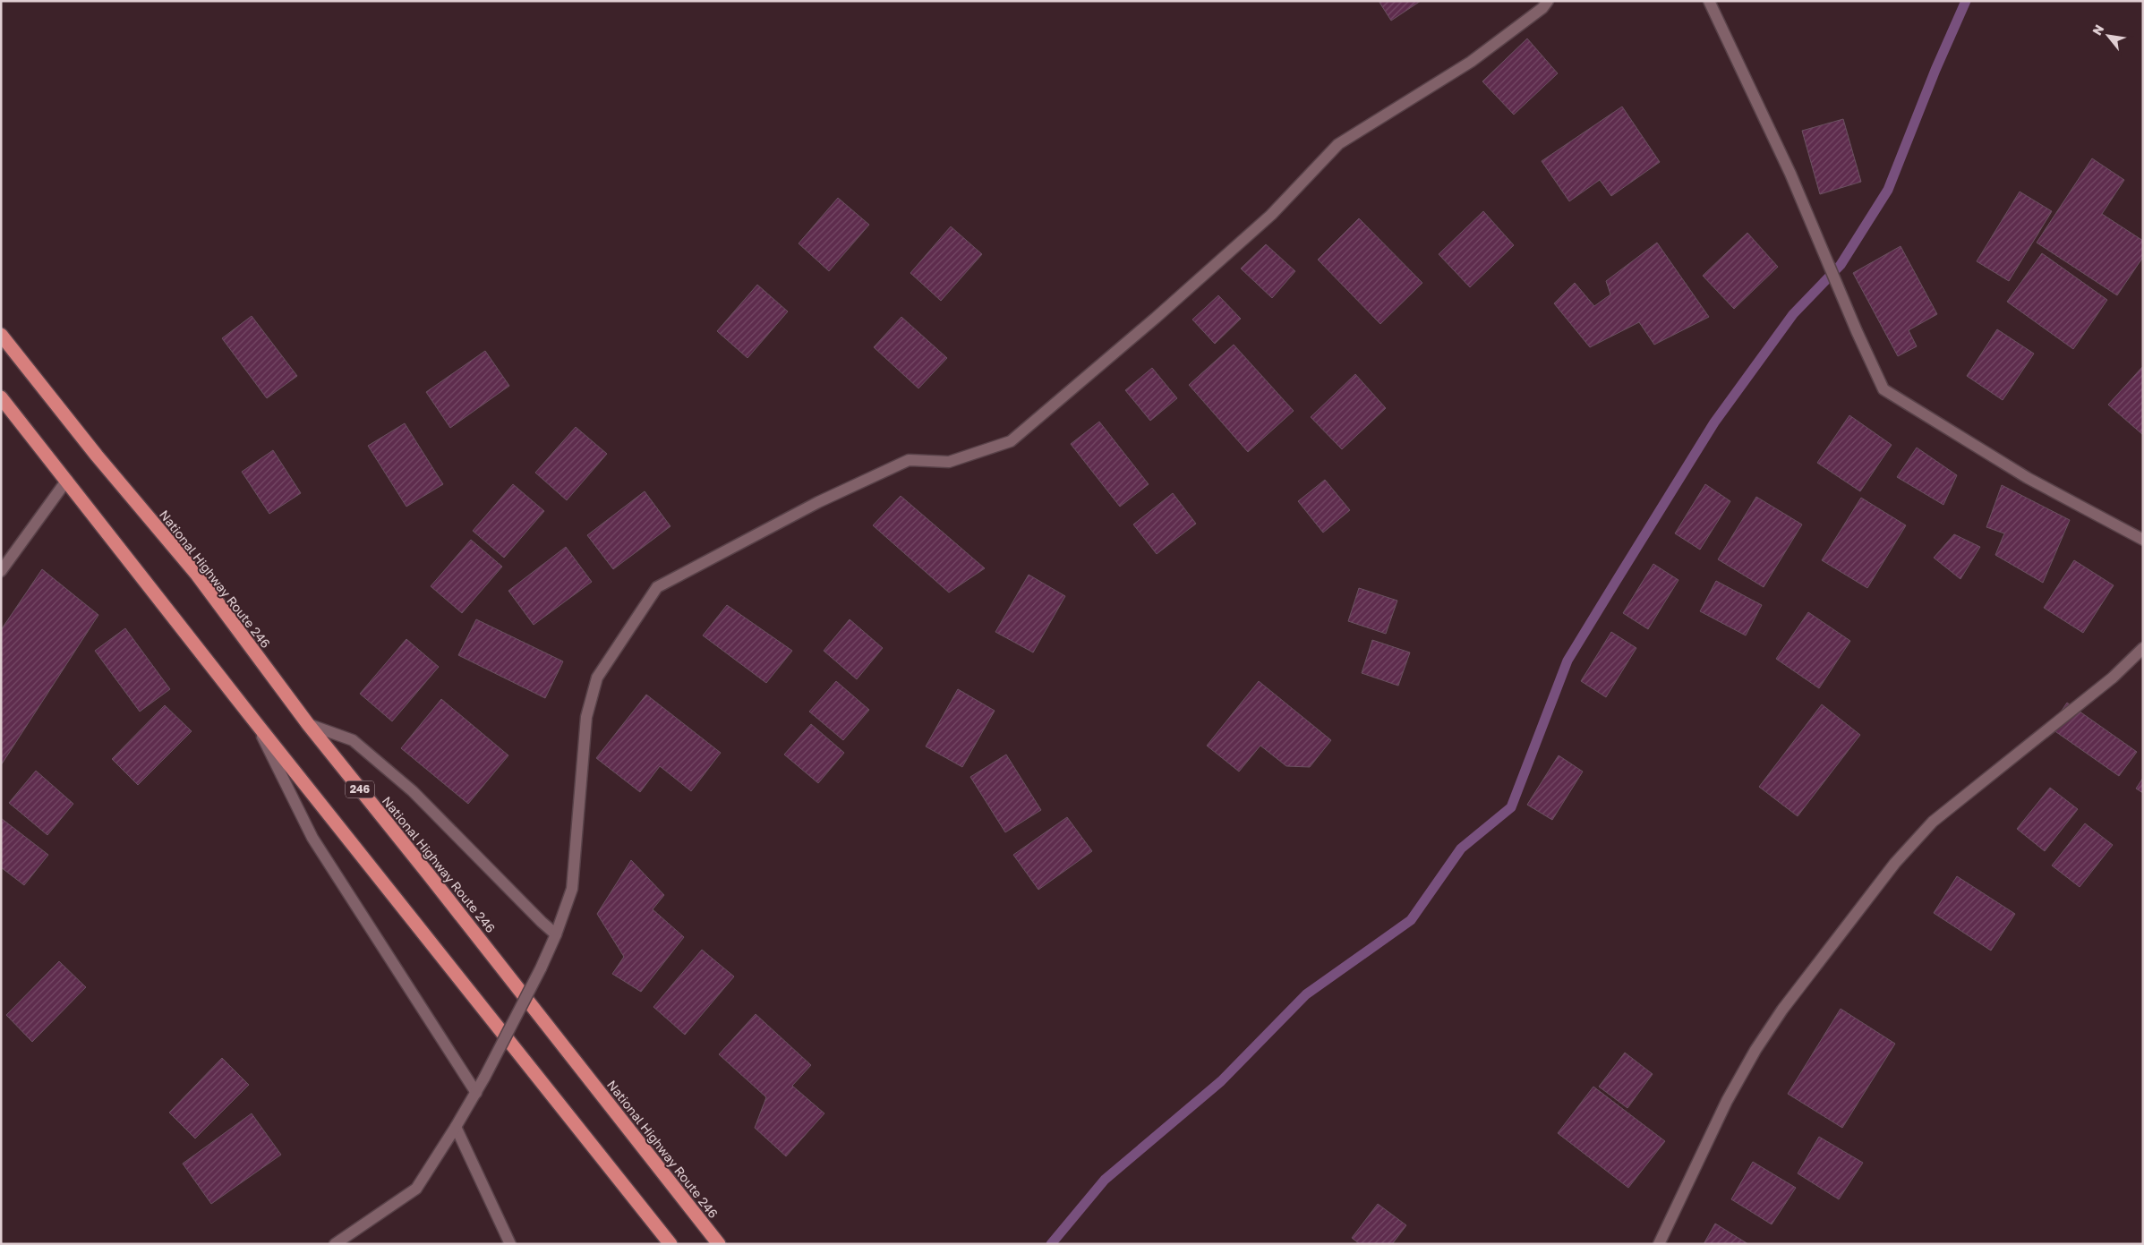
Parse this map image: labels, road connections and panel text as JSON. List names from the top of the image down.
{
  "streets": {
    "highway": ["National Highway Route 246", "246"]
  },
  "north": "top left"
}
